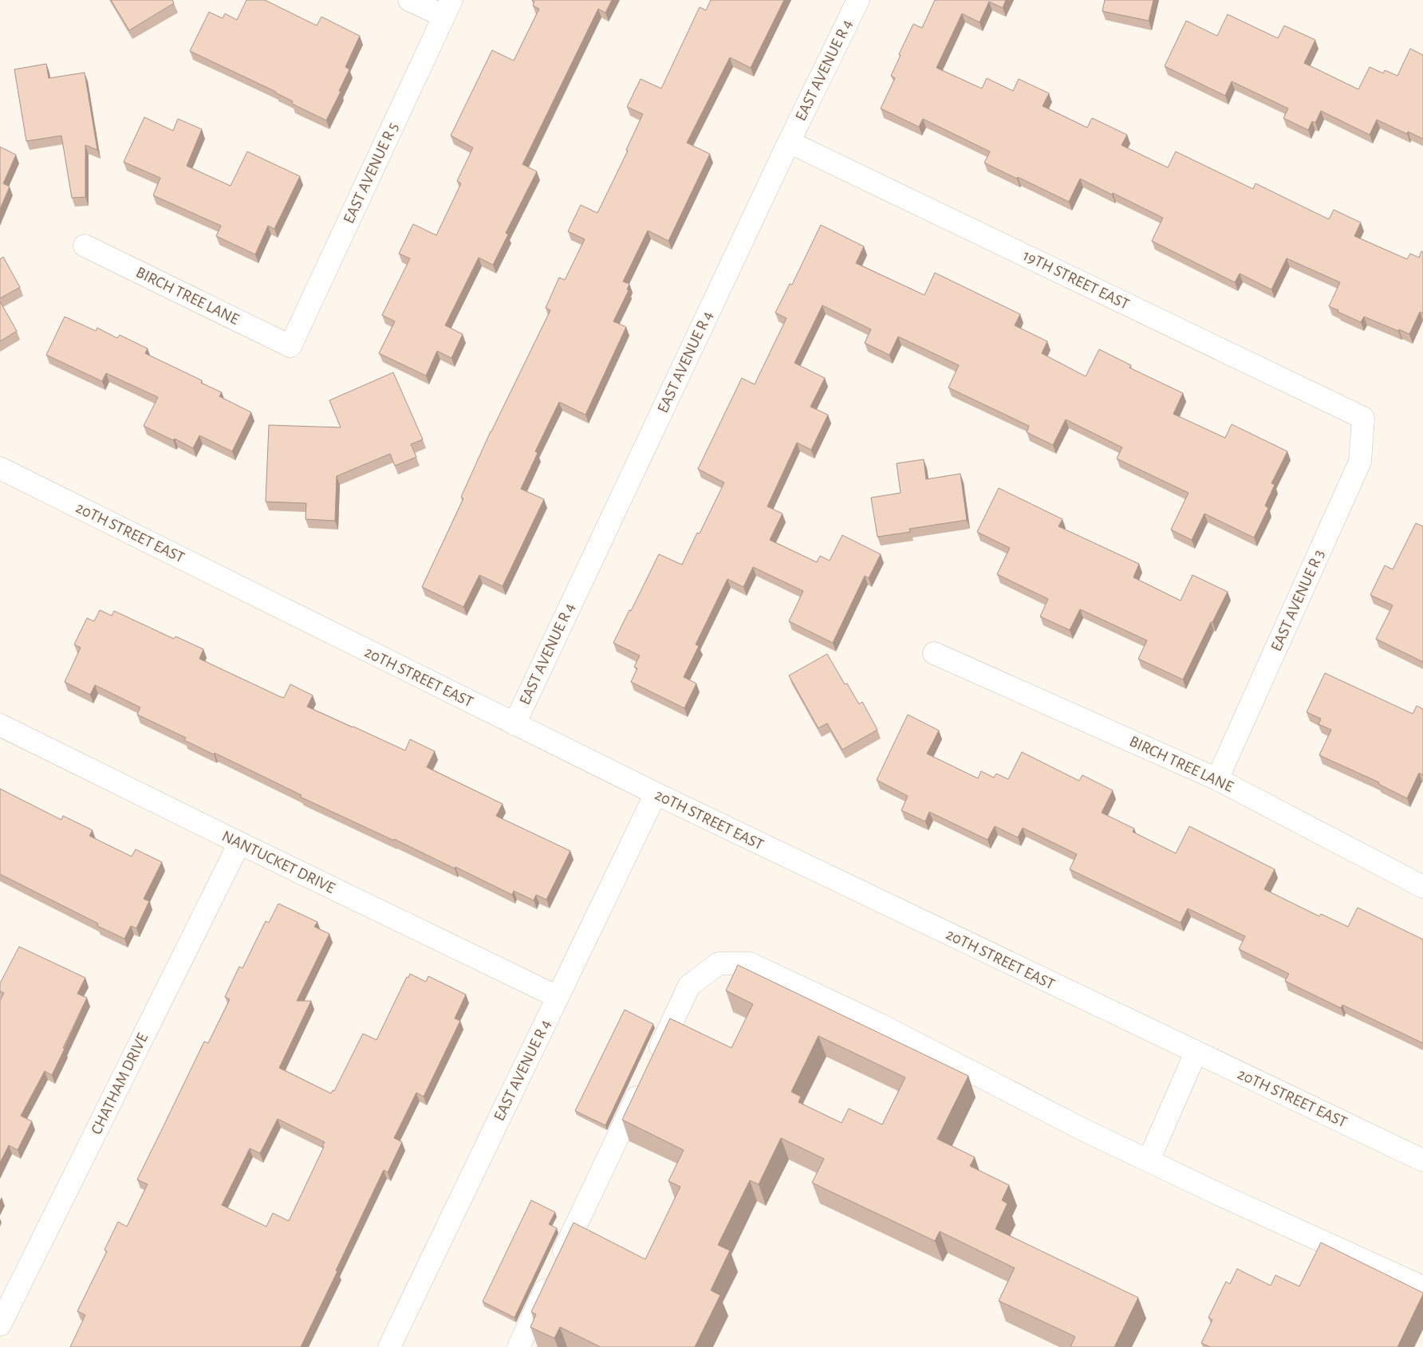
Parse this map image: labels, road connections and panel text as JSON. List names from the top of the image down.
{
  "streets": {
    "street": [
      "EAST AVENUE R 4",
      "EAST AVENUE R 5",
      "19TH STREET EAST",
      "BIRCH TREE LANE",
      "20TH STREET EAST",
      "EAST AVENUE R 3",
      "NANTUCKET DRIVE",
      "CHATHAM DRIVE"
    ]
  },
  "crossings": [
    ["EAST AVENUE R 4", "19TH STREET EAST"],
    ["EAST AVENUE R 4", "20TH STREET EAST"],
    ["EAST AVENUE R 4", "NANTUCKET DRIVE"],
    ["EAST AVENUE R 5", "BIRCH TREE LANE"],
    ["19TH STREET EAST", "EAST AVENUE R 3"],
    ["BIRCH TREE LANE", "EAST AVENUE R 3"],
    ["NANTUCKET DRIVE", "CHATHAM DRIVE"]
  ]
}
